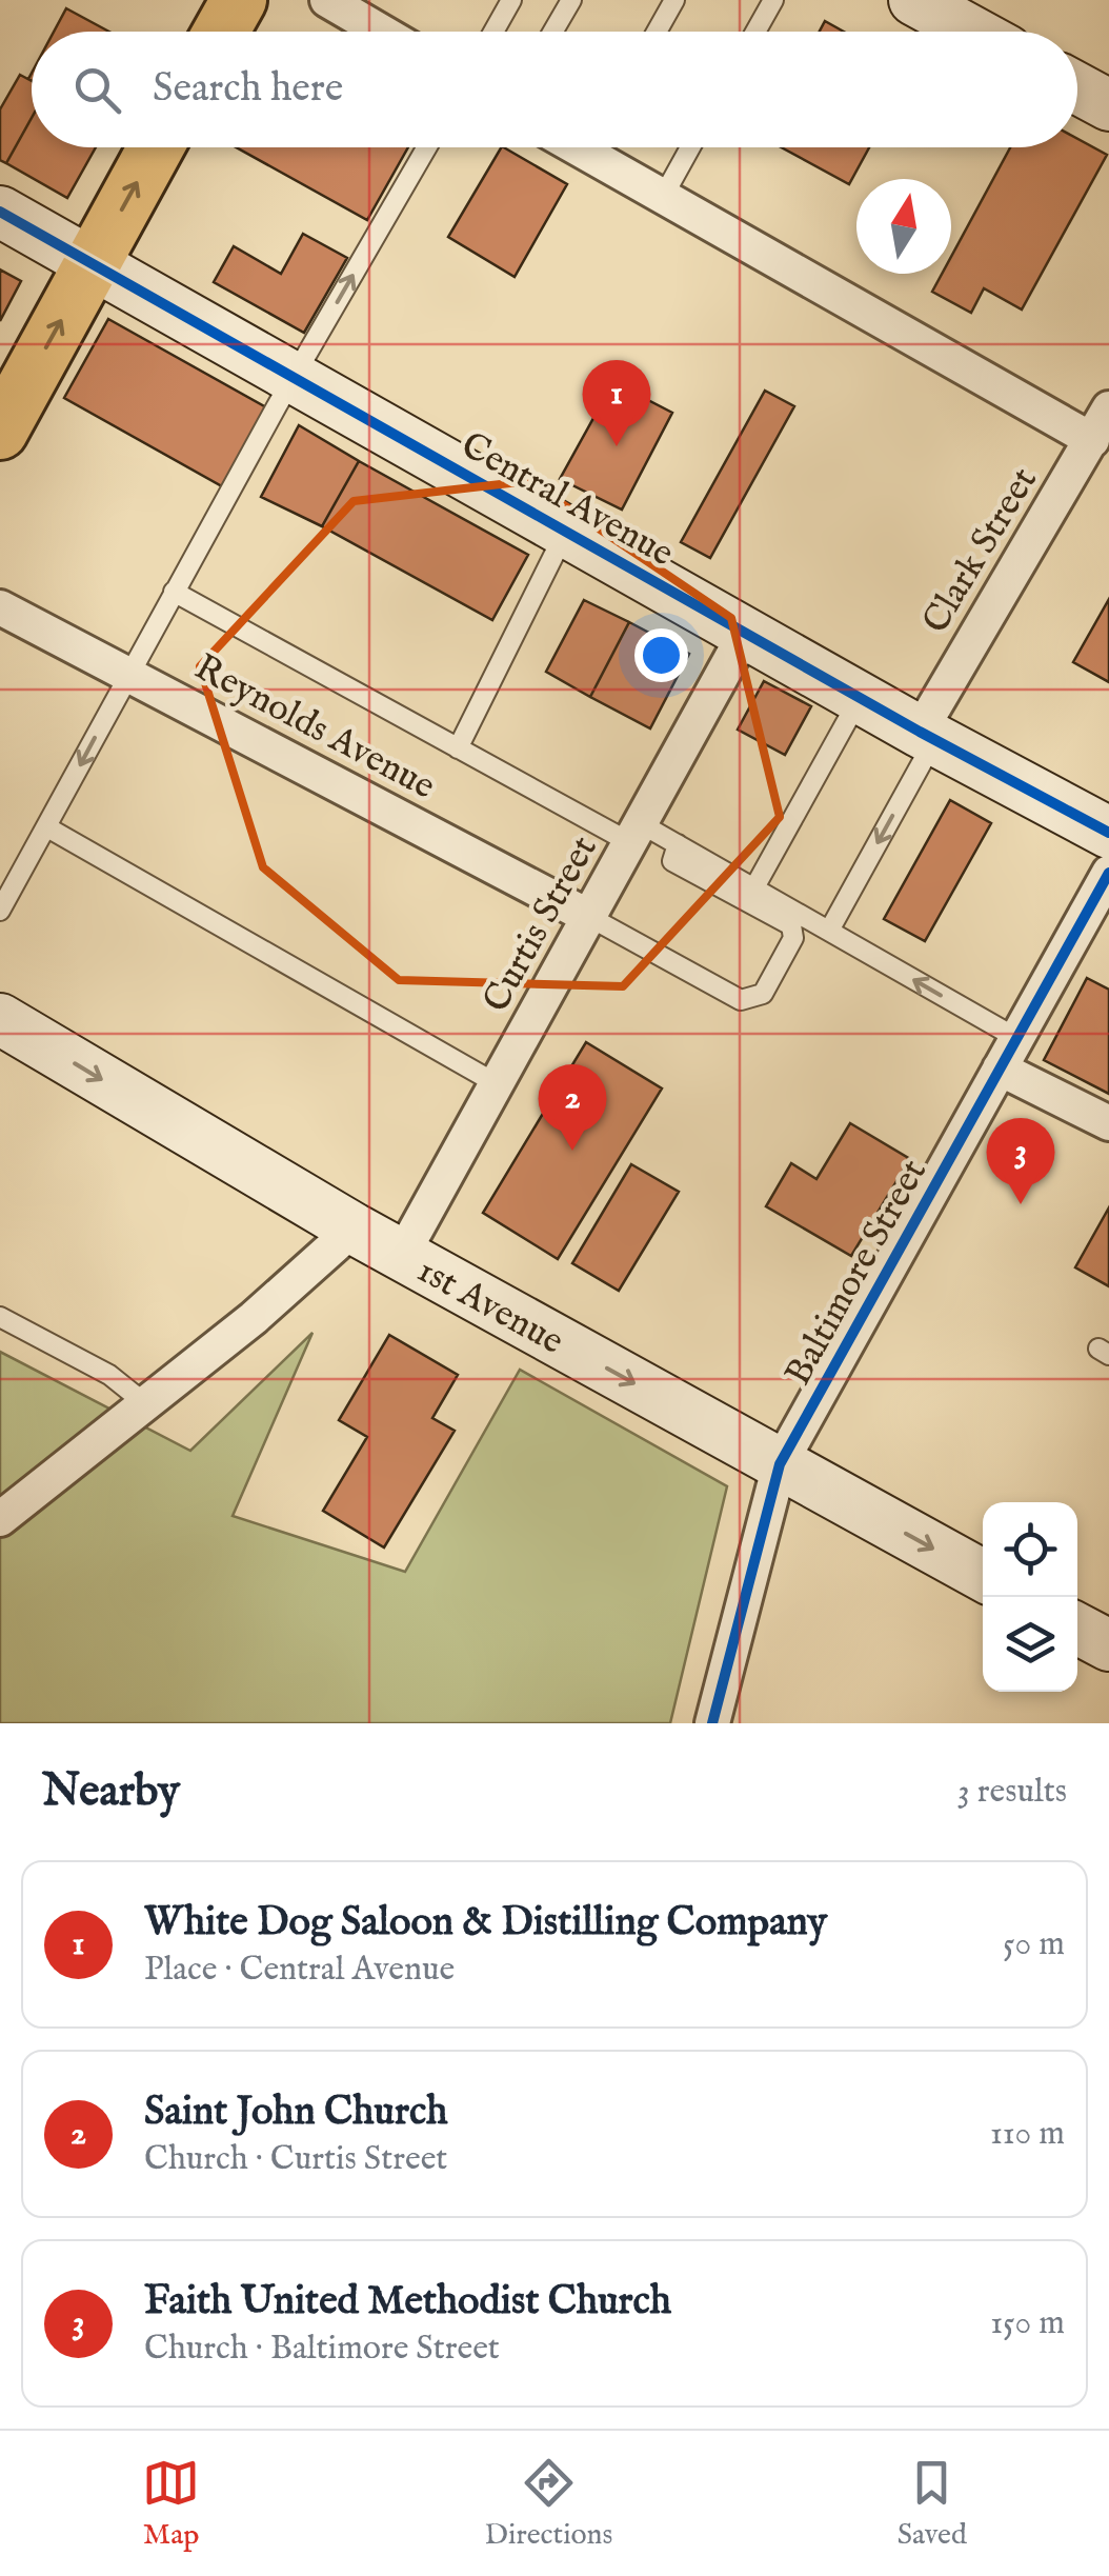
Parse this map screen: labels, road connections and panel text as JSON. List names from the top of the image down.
{
  "streets": {
    "street": [
      "Central Avenue",
      "Clark Street",
      "Reynolds Avenue",
      "Curtis Street",
      "Baltimore Street",
      "1st Avenue"
    ]
  },
  "crossings": [
    ["Central Avenue", "Clark Street"],
    ["Central Avenue", "Curtis Street"],
    ["Reynolds Avenue", "Curtis Street"],
    ["Curtis Street", "1st Avenue"],
    ["Baltimore Street", "1st Avenue"]
  ],
  "one_way": ["1st Avenue"],
  "north": "top",
  "page": {
    "search": "Search here",
    "pins": ["1", "2", "3"],
    "heading": ["Nearby", "3 results"],
    "list": [
      {
        "mark": "1",
        "name": "White Dog Saloon & Distilling Company",
        "note": "Place · Central Avenue",
        "value": "50 m"
      },
      {
        "mark": "2",
        "name": "Saint John Church",
        "note": "Church · Curtis Street",
        "value": "110 m"
      },
      {
        "mark": "3",
        "name": "Faith United Methodist Church",
        "note": "Church · Baltimore Street",
        "value": "150 m"
      }
    ],
    "nav": ["Map", "Directions", "Saved"]
  }
}
